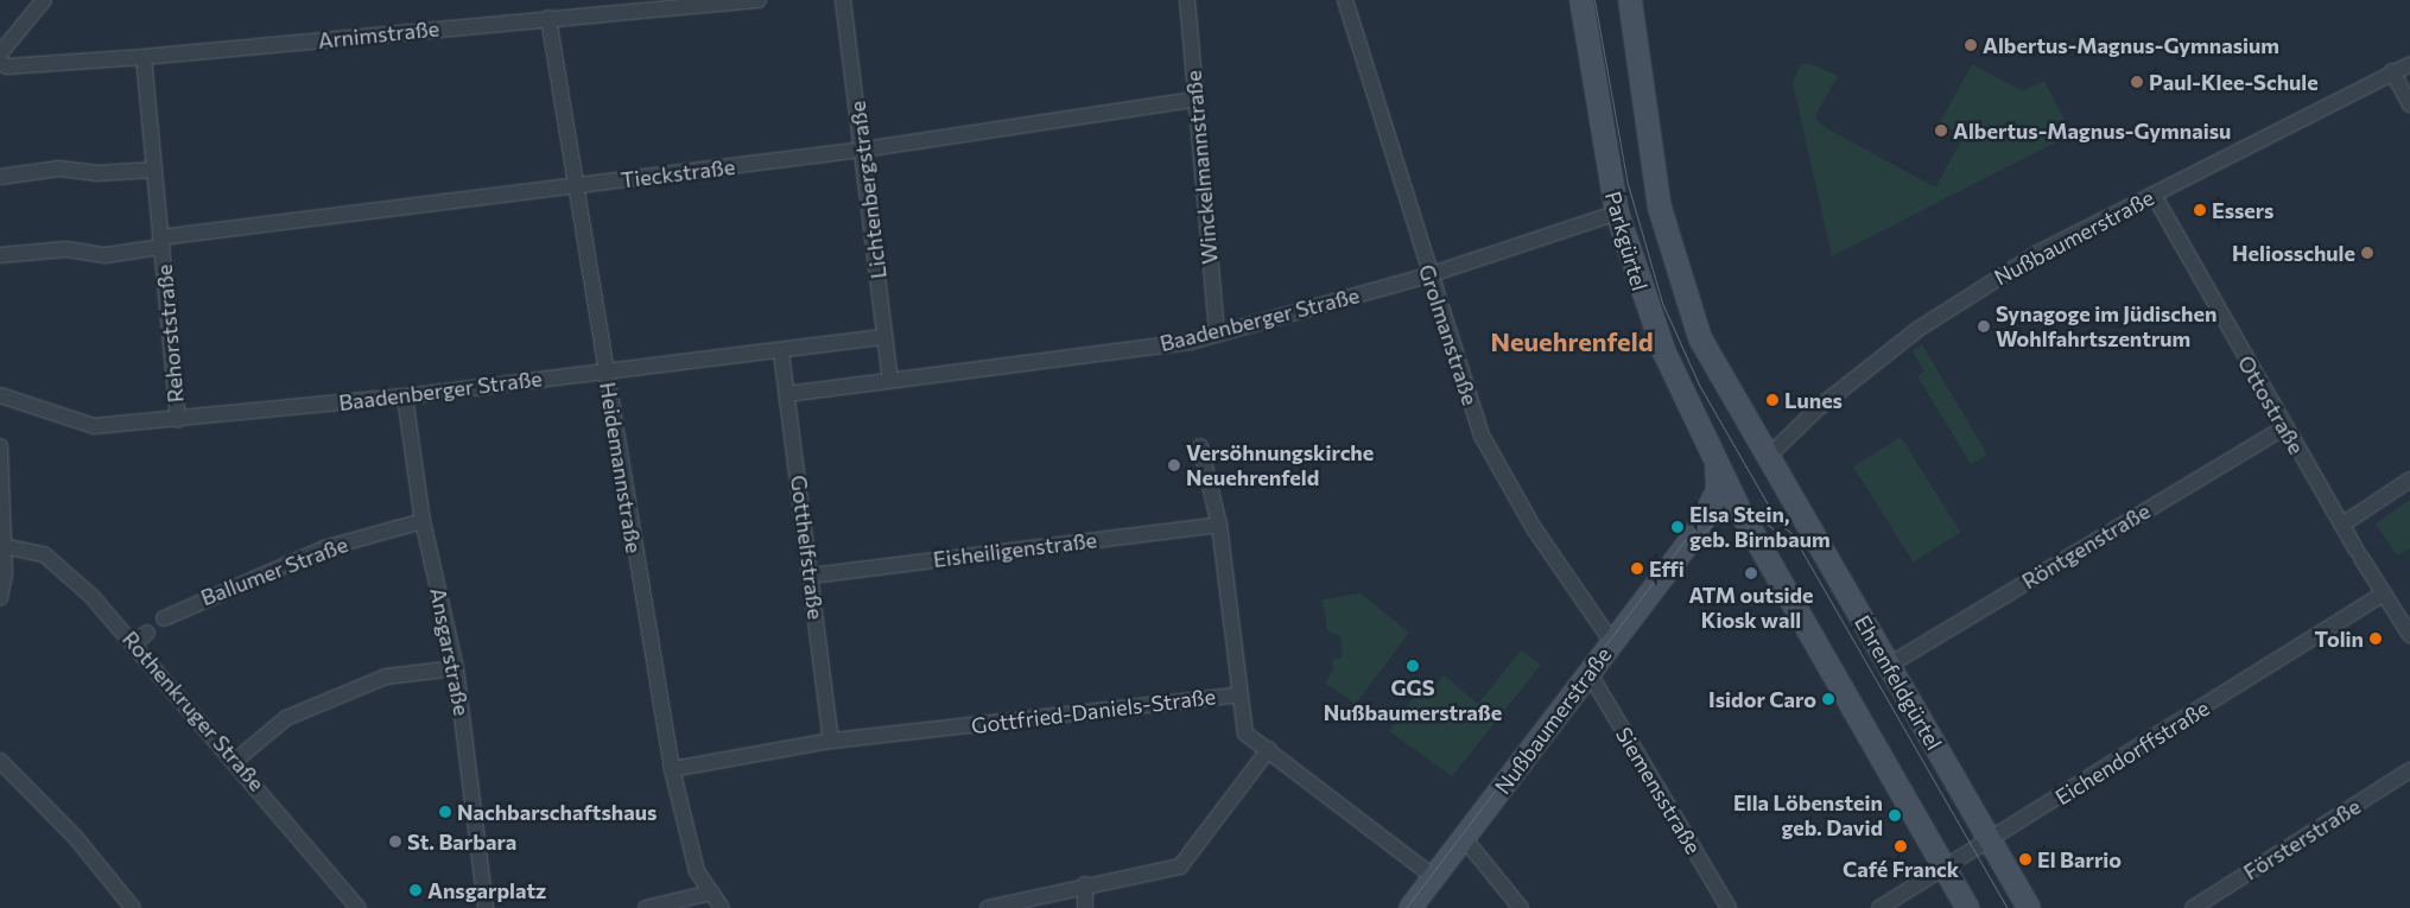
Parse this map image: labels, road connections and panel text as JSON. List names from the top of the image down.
{
  "streets": {
    "main road": ["Nußbaumerstraße", "Parkgürtel", "Ehrenfeldgürtel"],
    "street": [
      "Arnimstraße",
      "Winckelmannstraße",
      "Tieckstraße",
      "Lichtenbergstraße",
      "Baadenberger Straße",
      "Rehorststraße",
      "Grolmanstraße",
      "Ottostraße",
      "Heidemannstraße",
      "Röntgenstraße",
      "Gotthelfstraße",
      "Eisheiligenstraße",
      "Ballumer Straße",
      "Ansgarstraße",
      "Rothenkruger Straße",
      "Gottfried-Daniels-Straße",
      "Eichendorffstraße",
      "Siemensstraße",
      "Försterstraße"
    ]
  },
  "crossings": [
    ["Arnimstraße", "Rehorststraße"],
    ["Arnimstraße", "Heidemannstraße"],
    ["Winckelmannstraße", "Tieckstraße"],
    ["Winckelmannstraße", "Baadenberger Straße"],
    ["Tieckstraße", "Lichtenbergstraße"],
    ["Tieckstraße", "Rehorststraße"],
    ["Tieckstraße", "Heidemannstraße"],
    ["Lichtenbergstraße", "Baadenberger Straße"],
    ["Nußbaumerstraße", "Parkgürtel"],
    ["Nußbaumerstraße", "Grolmanstraße"],
    ["Nußbaumerstraße", "Ottostraße"],
    ["Nußbaumerstraße", "Ehrenfeldgürtel"],
    ["Nußbaumerstraße", "Gottfried-Daniels-Straße"],
    ["Nußbaumerstraße", "Siemensstraße"],
    ["Parkgürtel", "Baadenberger Straße"],
    ["Parkgürtel", "Ehrenfeldgürtel"],
    ["Baadenberger Straße", "Rehorststraße"],
    ["Baadenberger Straße", "Grolmanstraße"],
    ["Baadenberger Straße", "Heidemannstraße"],
    ["Baadenberger Straße", "Gotthelfstraße"],
    ["Baadenberger Straße", "Ansgarstraße"],
    ["Ottostraße", "Röntgenstraße"],
    ["Ottostraße", "Eichendorffstraße"],
    ["Heidemannstraße", "Gottfried-Daniels-Straße"],
    ["Röntgenstraße", "Ehrenfeldgürtel"],
    ["Gotthelfstraße", "Eisheiligenstraße"],
    ["Gotthelfstraße", "Gottfried-Daniels-Straße"],
    ["Ballumer Straße", "Ansgarstraße"],
    ["Ehrenfeldgürtel", "Eichendorffstraße"]
  ],
  "districts": ["Neuehrenfeld"],
  "places": [
    "Albertus-Magnus-Gymnasium",
    "Paul-Klee-Schule",
    "Albertus-Magnus-Gymnaisu",
    "Essers",
    "Heliosschule",
    "Synagoge im Jüdischen Wohlfahrtszentrum",
    "Lunes",
    "Versöhnungskirche Neuehrenfeld",
    "Elsa Stein, geb. Birnbaum",
    "Effi",
    "ATM outside Kiosk wall",
    "Tolin",
    "GGS Nußbaumerstraße",
    "Isidor Caro",
    "Nachbarschaftshaus",
    "Ella Löbenstein geb. David",
    "St. Barbara",
    "Café Franck",
    "El Barrio",
    "Ansgarplatz"
  ]
}
